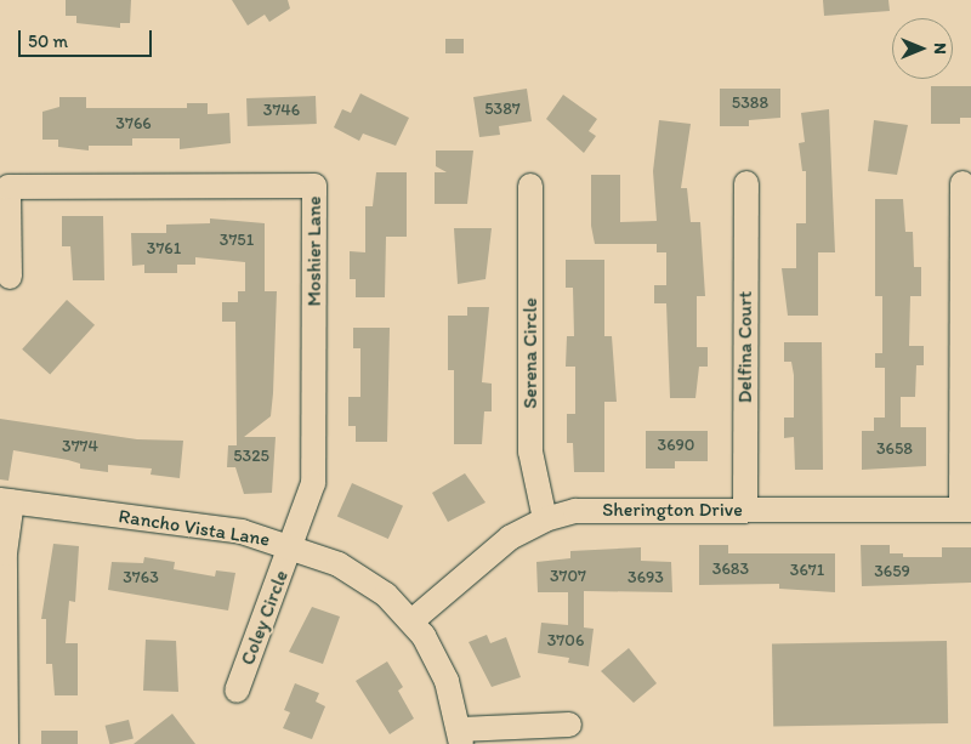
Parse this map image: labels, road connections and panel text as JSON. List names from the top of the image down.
{
  "streets": {
    "street": [
      "Moshier Lane",
      "Delfina Court",
      "Serena Circle",
      "Sherington Drive",
      "Rancho Vista Lane",
      "Coley Circle"
    ]
  },
  "crossings": [
    ["Moshier Lane", "Rancho Vista Lane"],
    ["Moshier Lane", "Coley Circle"],
    ["Delfina Court", "Sherington Drive"],
    ["Serena Circle", "Sherington Drive"],
    ["Sherington Drive", "Rancho Vista Lane"],
    ["Rancho Vista Lane", "Coley Circle"]
  ],
  "house_numbers": [
    "5388",
    "5387",
    "3746",
    "3766",
    "3751",
    "3761",
    "3690",
    "3774",
    "3658",
    "5325",
    "3683",
    "3671",
    "3659",
    "3707",
    "3763",
    "3693",
    "3706"
  ],
  "scale_bar": "50 m",
  "north": "right"
}
